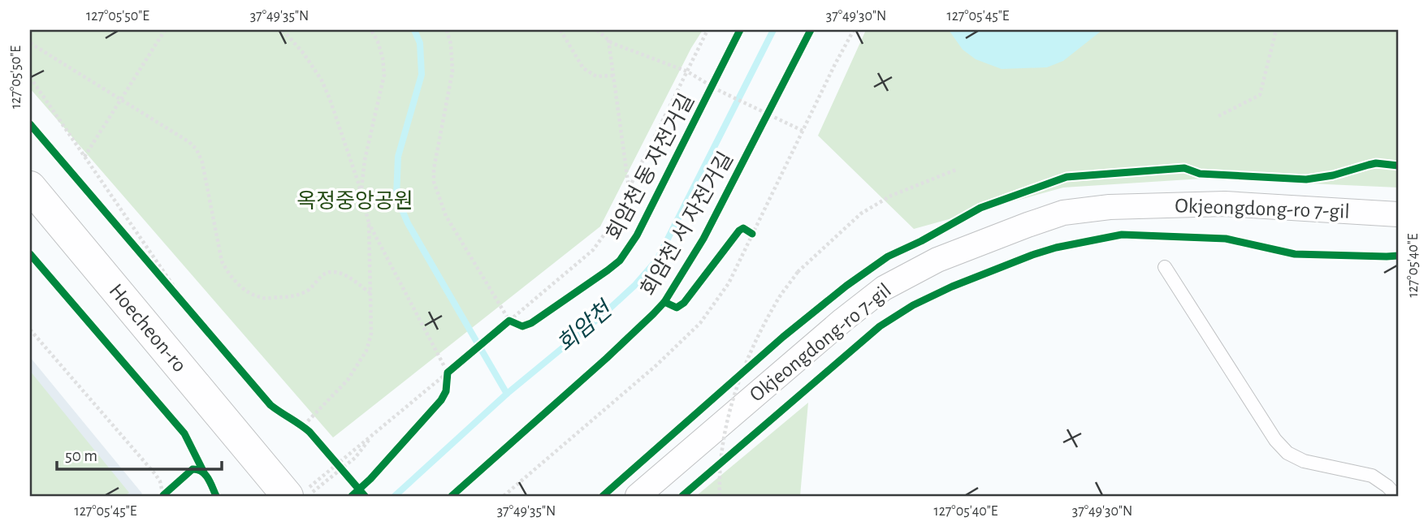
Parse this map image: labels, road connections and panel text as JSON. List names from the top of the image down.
{
  "streets": {
    "main road": ["Hoecheon-ro"],
    "street": ["Okjeongdong-ro 7-gil"],
    "cycle path": ["회암천 동 자전거길", "회암천 서 자전거길"]
  },
  "water": ["회암천"],
  "parks": ["옥정중앙공원"],
  "scale_bar": "50 m",
  "coordinates": [
    "127°05'50\"E",
    "37°49'35\"N",
    "37°49'30\"N",
    "127°05'45\"E",
    "127°05'40\"E"
  ]
}
